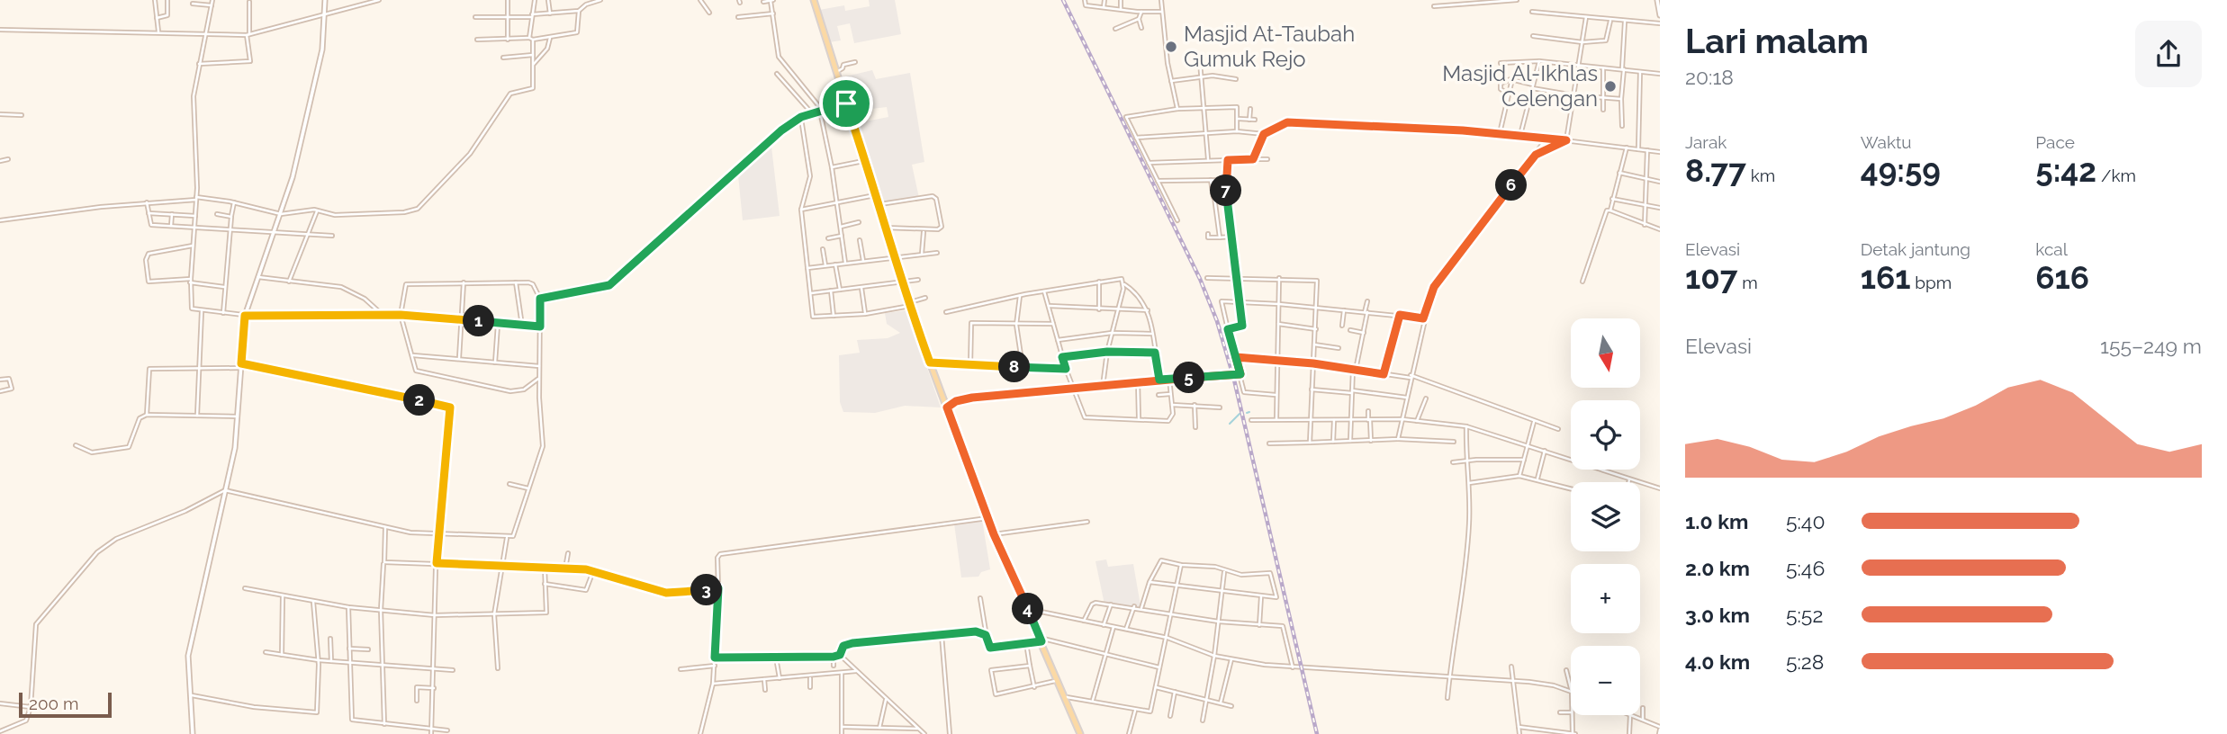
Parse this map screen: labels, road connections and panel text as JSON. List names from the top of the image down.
{
  "places": ["Masjid At-Taubah Gumuk Rejo", "Masjid Al-Ikhlas Celengan"],
  "scale_bar": "200 m",
  "north": "bottom",
  "page": {
    "heading": ["Lari malam", "20:18"],
    "stats": [
      ["Jarak", "8.77 km"],
      ["Waktu", "49:59"],
      ["Pace", "5:42 /km"],
      ["Elevasi", "107 m"],
      ["Detak jantung", "161 bpm"],
      ["kcal", "616"]
    ],
    "pins": [
      "6",
      "7",
      "1",
      "8",
      "5",
      "2",
      "3",
      "4"
    ],
    "map_buttons": ["+", "−"],
    "chart": ["Elevasi", "155–249 m"],
    "list": [
      {
        "name": "1.0 km",
        "note": "5:40"
      },
      {
        "name": "2.0 km",
        "note": "5:46"
      },
      {
        "name": "3.0 km",
        "note": "5:52"
      },
      {
        "name": "4.0 km",
        "note": "5:28"
      }
    ],
    "scale": "200 m"
  }
}
